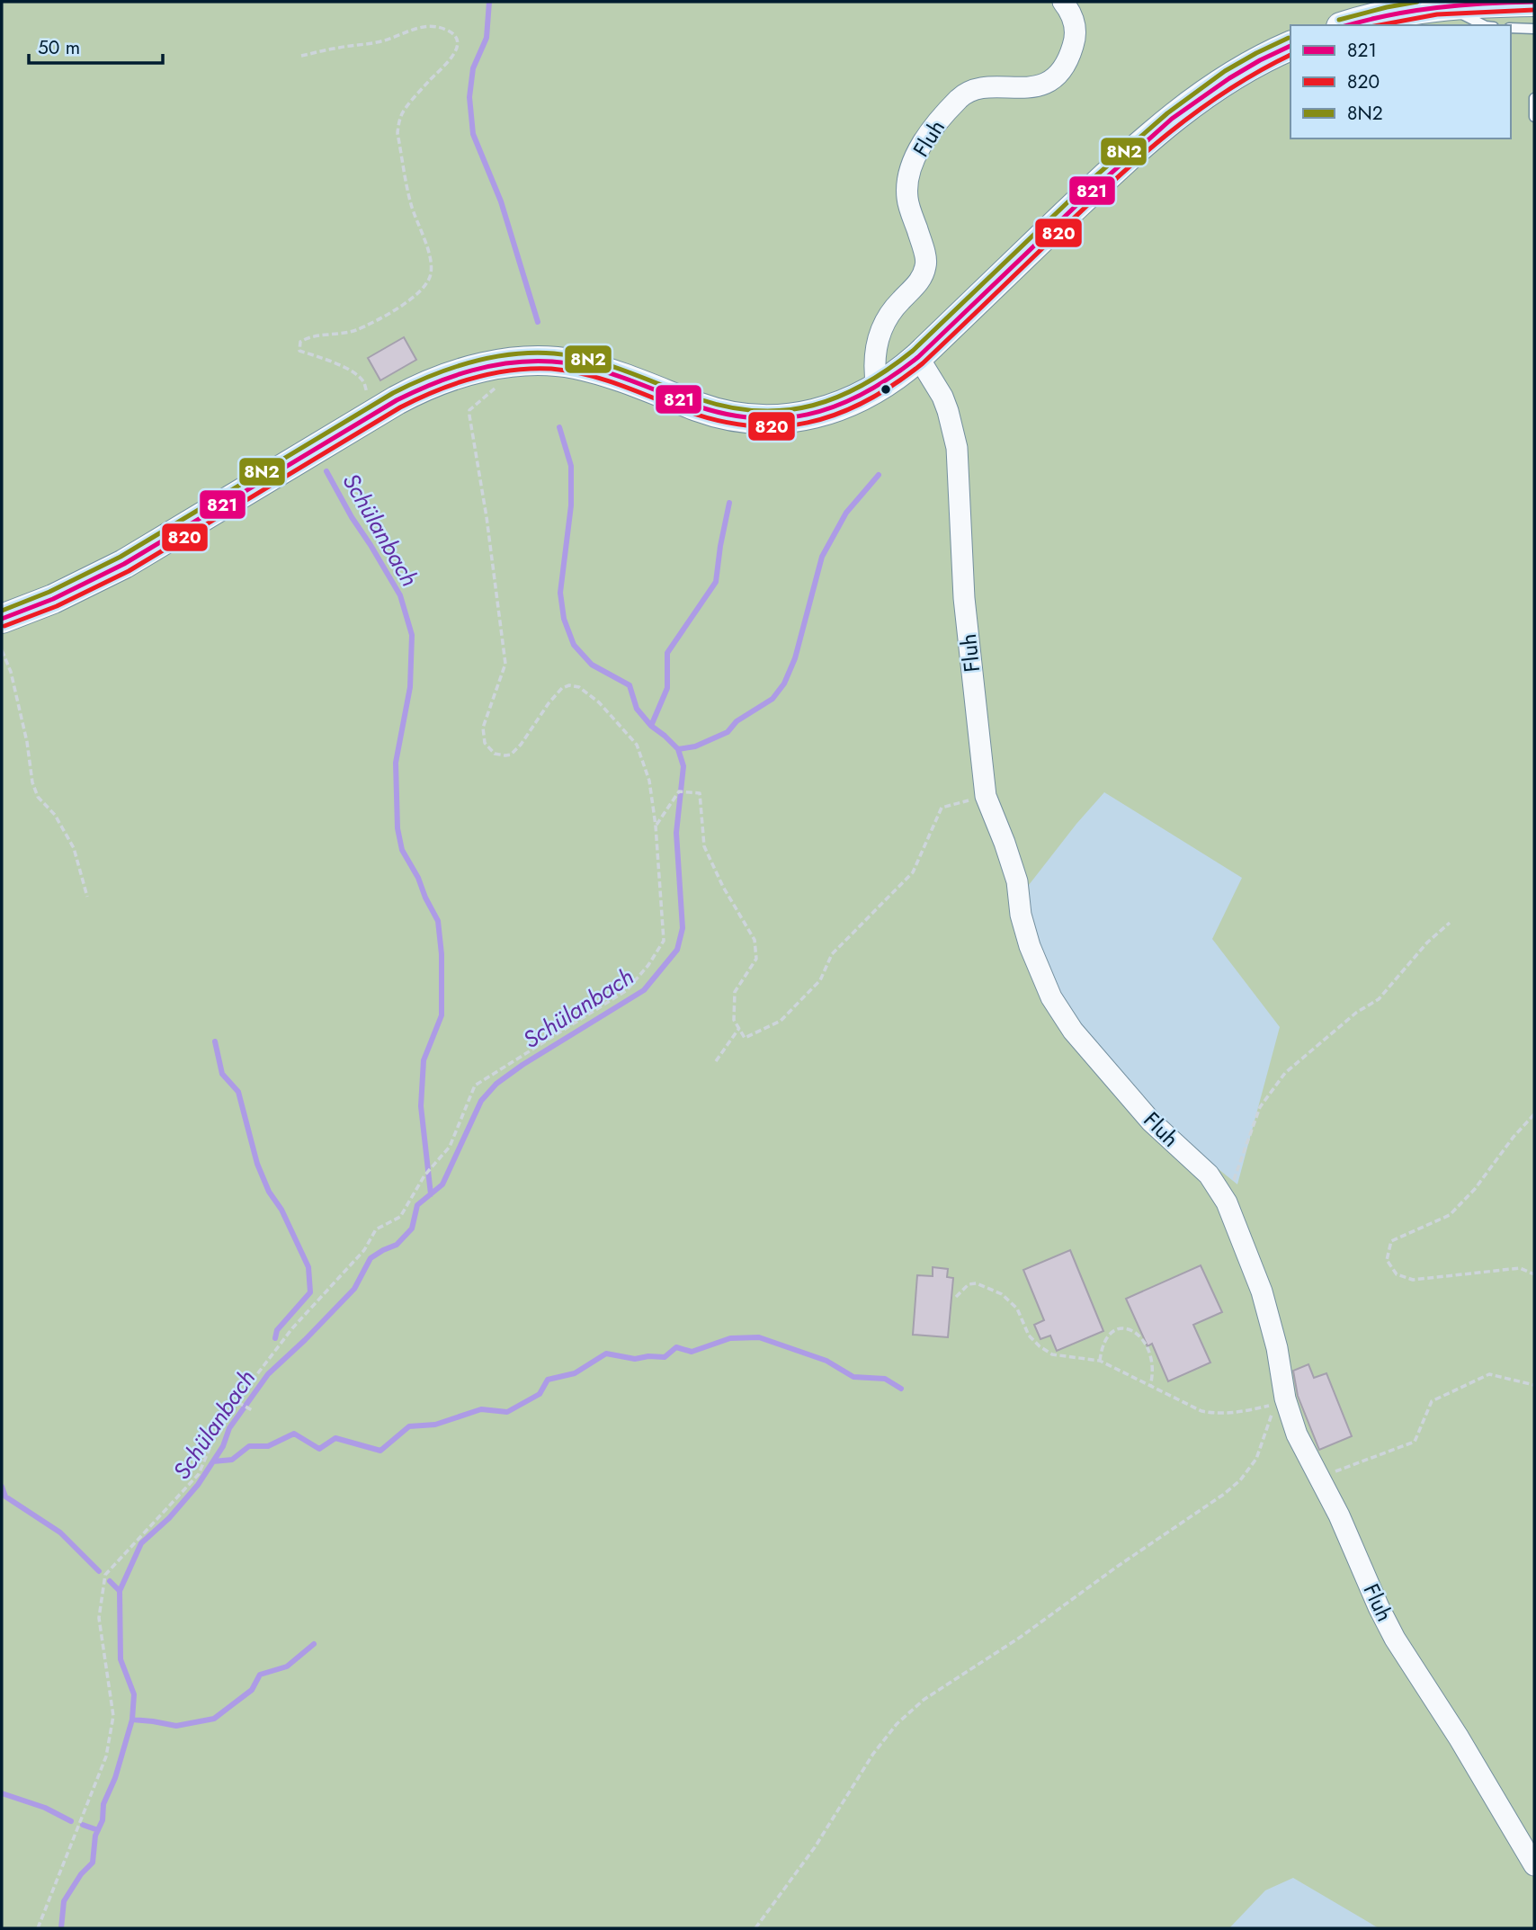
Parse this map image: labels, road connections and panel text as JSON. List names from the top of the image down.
{
  "streets": {
    "street": ["Fluh"]
  },
  "water": ["Schülanbach"],
  "lines": ["transit line 821", "transit line 8N2", "transit line 820"],
  "legend": ["821", "820", "8N2"],
  "scale_bar": "50 m"
}
